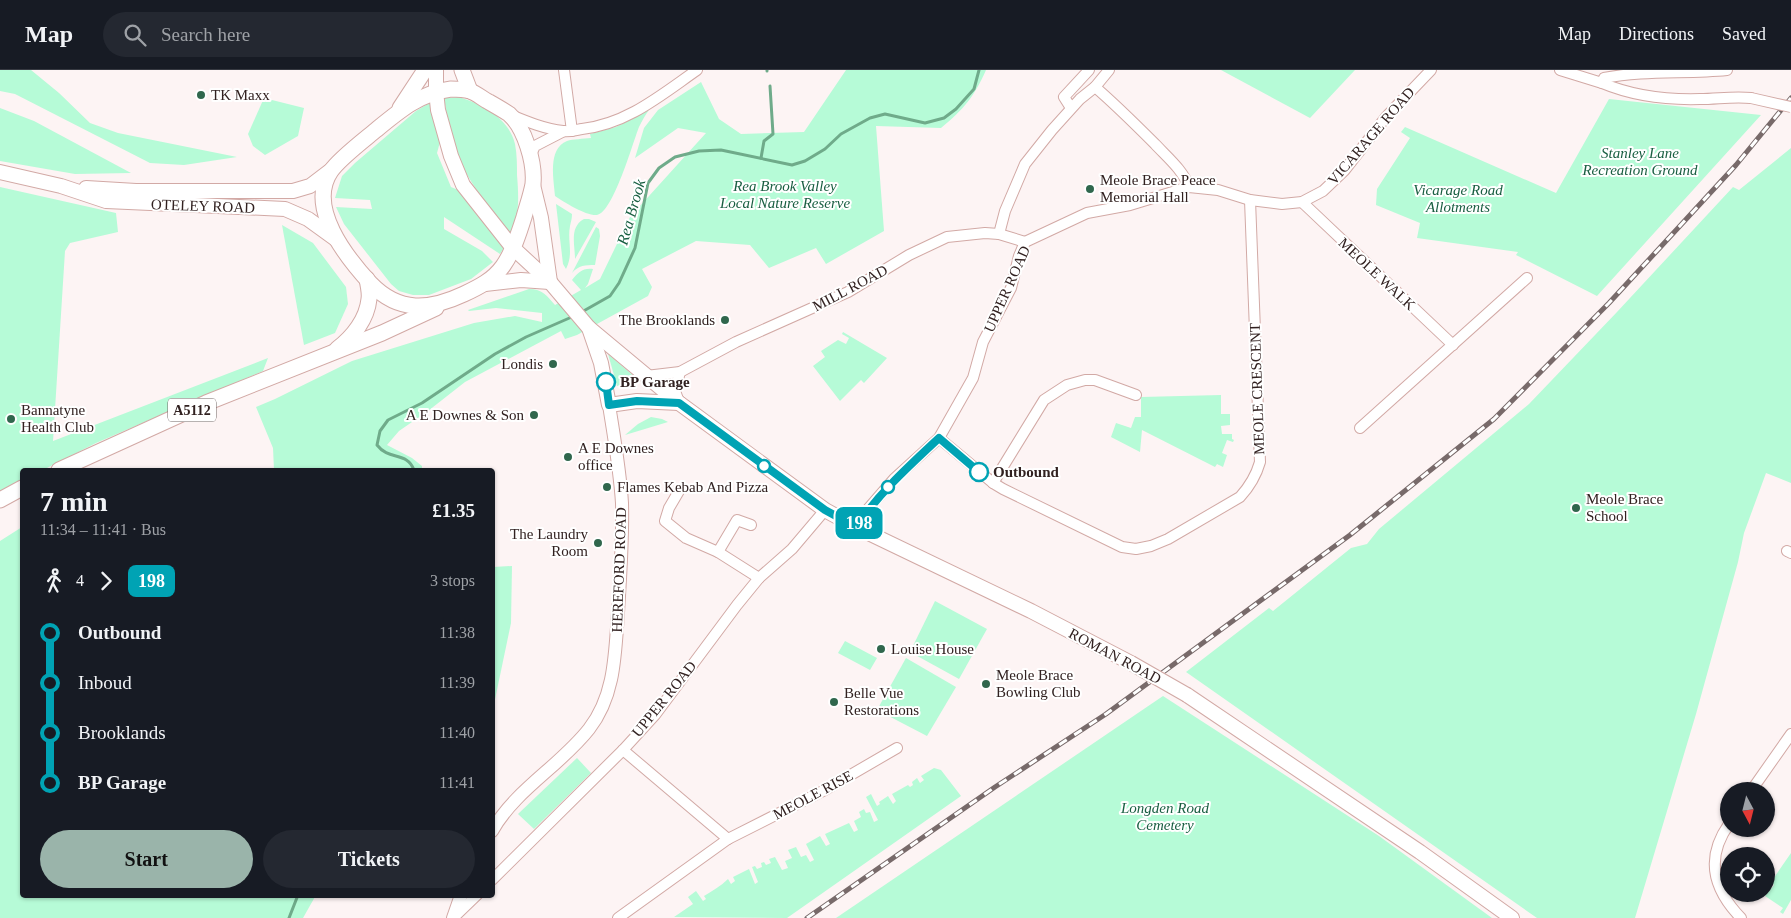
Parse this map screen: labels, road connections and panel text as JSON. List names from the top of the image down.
{
  "streets": {
    "main road": [
      "OTELEY ROAD",
      "A5112",
      "HEREFORD ROAD",
      "ROMAN ROAD"
    ],
    "street": [
      "VICARAGE ROAD",
      "MEOLE WALK",
      "MILL ROAD",
      "UPPER ROAD",
      "MEOLE CRESCENT",
      "MEOLE RISE"
    ]
  },
  "crossings": [
    ["VICARAGE ROAD", "MEOLE WALK"],
    ["VICARAGE ROAD", "UPPER ROAD"],
    ["VICARAGE ROAD", "MEOLE CRESCENT"],
    ["MILL ROAD", "UPPER ROAD"],
    ["MILL ROAD", "ROMAN ROAD"],
    ["UPPER ROAD", "MEOLE CRESCENT"],
    ["UPPER ROAD", "ROMAN ROAD"],
    ["HEREFORD ROAD", "ROMAN ROAD"]
  ],
  "water": ["Rea Brook"],
  "parks": [
    "Stanley Lane Recreation Ground",
    "Rea Brook Valley Local Nature Reserve",
    "Vicarage Road Allotments",
    "Longden Road Cemetery"
  ],
  "places": [
    "TK Maxx",
    "Meole Brace Peace Memorial Hall",
    "The Brooklands",
    "Londis",
    "BP Garage",
    "A E Downes & Son",
    "Bannatyne Health Club",
    "A E Downes office",
    "Outbound",
    "Flames Kebab And Pizza",
    "Meole Brace School",
    "The Laundry Room",
    "Louise House",
    "Meole Brace Bowling Club",
    "Belle Vue Restorations"
  ],
  "lines": ["bus line 198"],
  "north": "bottom",
  "page": {
    "header": "Map",
    "search": "Search here",
    "nav": ["Map", "Directions", "Saved"],
    "on_map": "198",
    "heading": ["7 min", "11:34 – 11:41 · Bus", "£1.35"],
    "legs": ["4", "198", "3 stops"],
    "list": [
      {
        "name": "Outbound",
        "value": "11:38"
      },
      {
        "name": "Inboud",
        "value": "11:39"
      },
      {
        "name": "Brooklands",
        "value": "11:40"
      },
      {
        "name": "BP Garage",
        "value": "11:41"
      }
    ],
    "buttons": ["Start", "Tickets"]
  }
}
